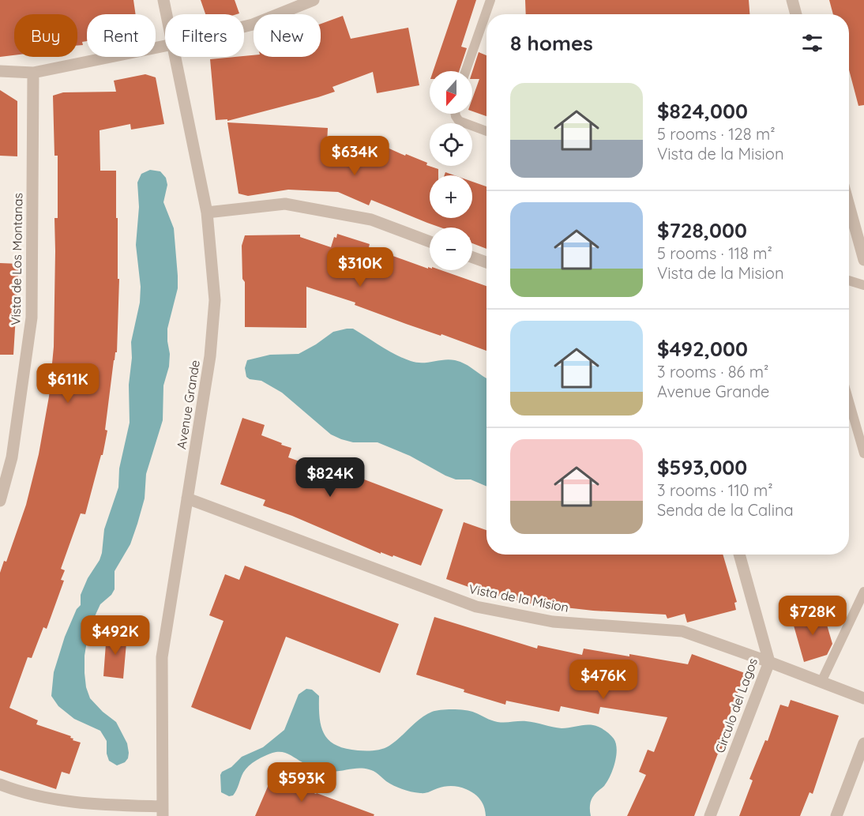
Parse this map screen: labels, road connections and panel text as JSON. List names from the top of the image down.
{
  "streets": {
    "street": [
      "Vista de Los Montanas",
      "Avenue Grande",
      "Vista de la Mision",
      "Circulo del Lagos"
    ]
  },
  "crossings": [
    ["Avenue Grande", "Vista de la Mision"],
    ["Vista de la Mision", "Circulo del Lagos"]
  ],
  "north": "bottom",
  "page": {
    "chip": [
      "Buy",
      "Rent",
      "Filters",
      "New"
    ],
    "heading": "8 homes",
    "map_buttons": ["+", "−"],
    "list": [
      {
        "name": "$824,000",
        "note": "5 rooms · 128 m² · Vista de la Mision"
      },
      {
        "name": "$728,000",
        "note": "5 rooms · 118 m² · Vista de la Mision"
      },
      {
        "name": "$492,000",
        "note": "3 rooms · 86 m² · Avenue Grande"
      },
      {
        "name": "$593,000",
        "note": "3 rooms · 110 m² · Senda de la Calina"
      }
    ],
    "price": [
      "$634K",
      "$310K",
      "$611K",
      "$824K",
      "$728K",
      "$492K",
      "$476K",
      "$593K"
    ]
  }
}
